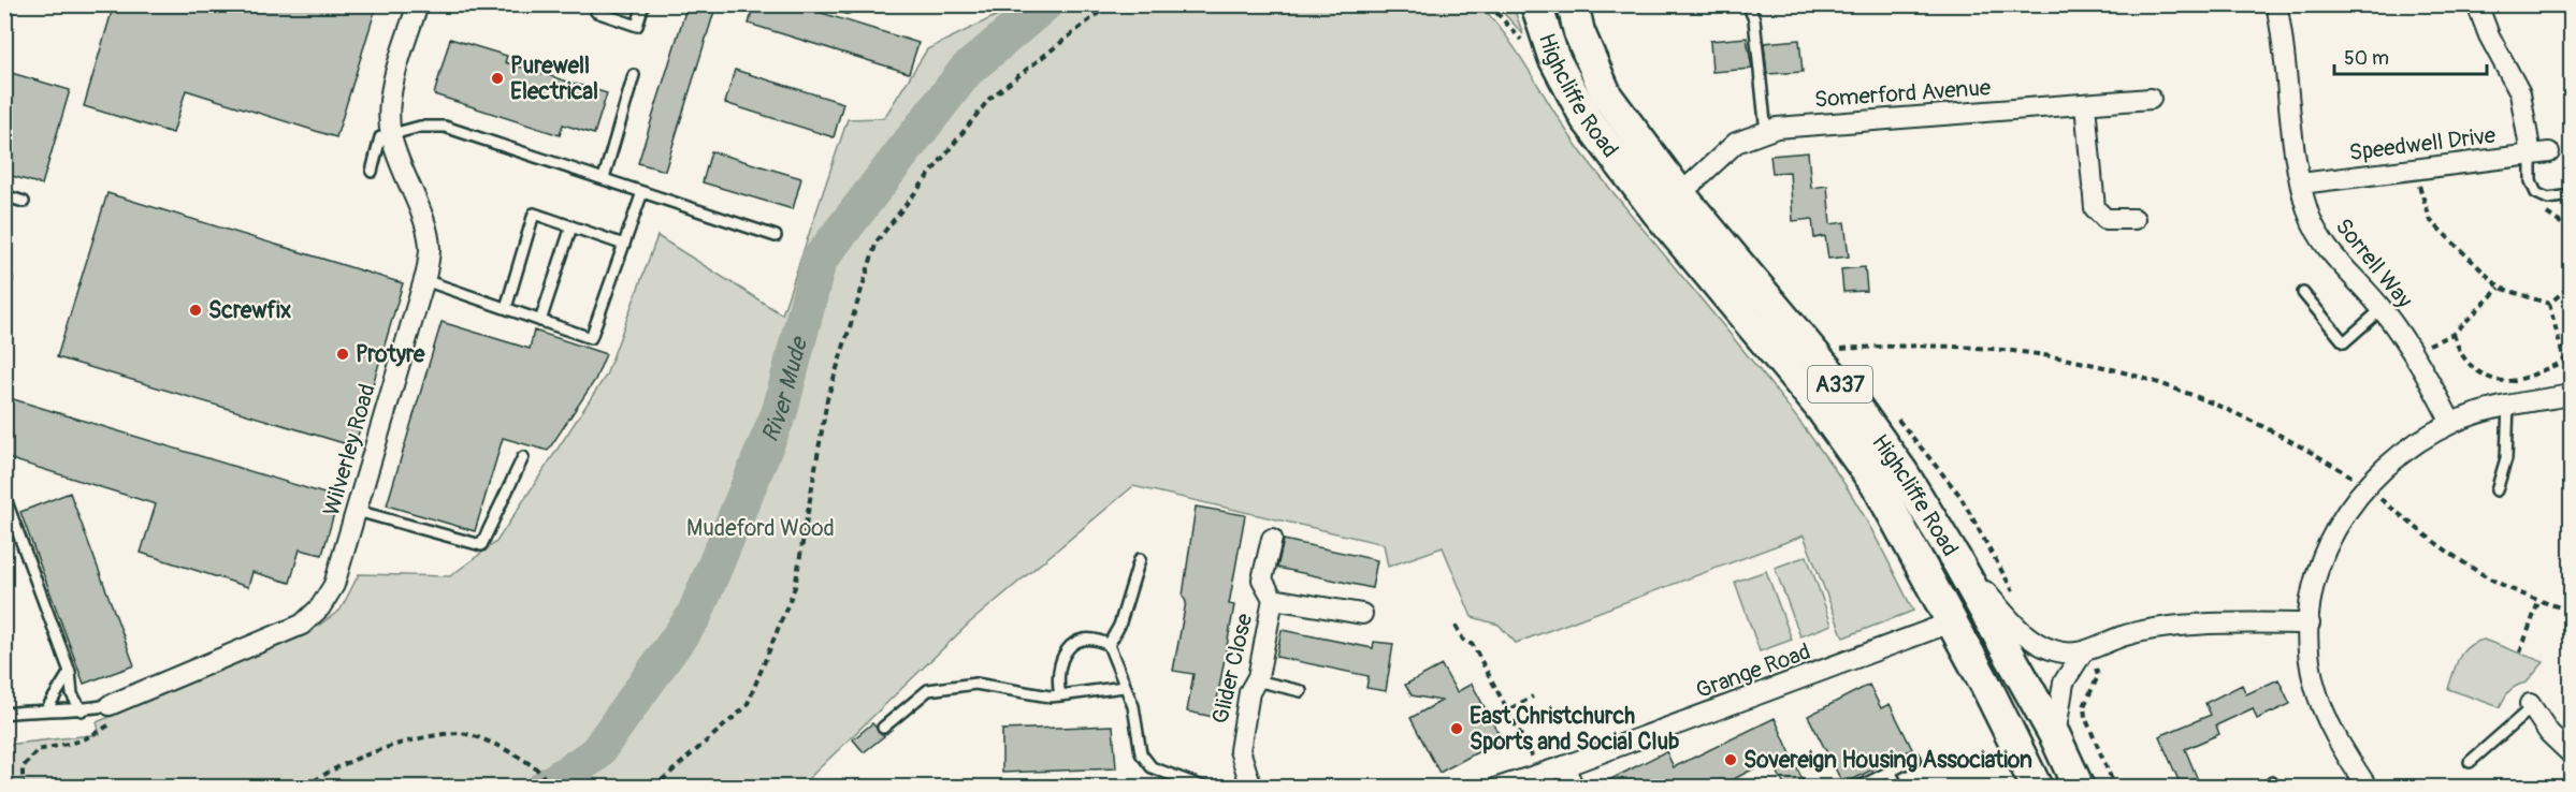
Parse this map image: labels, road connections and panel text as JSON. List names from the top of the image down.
{
  "streets": {
    "main road": ["Highcliffe Road", "A337"],
    "street": [
      "Somerford Avenue",
      "Speedwell Drive",
      "Sorrell Way",
      "Wilverley Road",
      "Glider Close",
      "Grange Road"
    ]
  },
  "crossings": [
    ["Highcliffe Road", "Somerford Avenue"],
    ["Highcliffe Road", "Grange Road"],
    ["Speedwell Drive", "Sorrell Way"]
  ],
  "water": ["River Mude"],
  "parks": ["Mudeford Wood"],
  "places": [
    "Purewell Electrical",
    "Screwfix",
    "Protyre",
    "East Christchurch Sports and Social Club",
    "Sovereign Housing Association"
  ],
  "scale_bar": "50 m"
}
